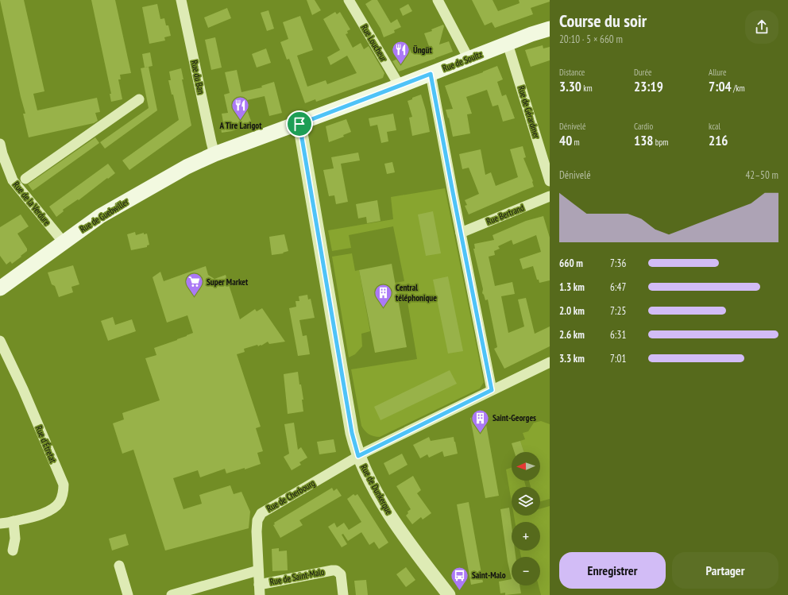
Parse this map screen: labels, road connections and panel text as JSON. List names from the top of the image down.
{
  "streets": {
    "main road": ["Rue de Soultz", "Rue de Guebwiller"],
    "street": [
      "Rue Loucheur",
      "Rue du Ban",
      "Rue de Gérardmer",
      "Rue de la Verdure",
      "Rue Bertrand",
      "Rue d'Étretat",
      "Rue de Dunkerque",
      "Rue de Cherbourg",
      "Rue de Saint-Malo"
    ]
  },
  "crossings": [
    ["Rue Loucheur", "Rue de Soultz"],
    ["Rue de Soultz", "Rue du Ban"],
    ["Rue de Soultz", "Rue de Gérardmer"],
    ["Rue de Soultz", "Rue de Guebwiller"],
    ["Rue de Soultz", "Rue de Dunkerque"],
    ["Rue du Ban", "Rue de Guebwiller"],
    ["Rue de la Verdure", "Rue de Guebwiller"],
    ["Rue de Dunkerque", "Rue de Cherbourg"],
    ["Rue de Cherbourg", "Rue de Saint-Malo"]
  ],
  "places": {
    "restaurant": ["Üngüt", "A Tire Larigot"],
    "supermarket": ["Super Market"],
    "building": ["Central téléphonique", "Saint-Georges"],
    "bus stop": ["Saint-Malo"]
  },
  "north": "left",
  "page": {
    "heading": ["Course du soir", "20:10 · 5 × 660 m"],
    "stats": [
      ["Distance", "3.30 km"],
      ["Durée", "23:19"],
      ["Allure", "7:04 /km"],
      ["Dénivelé", "40 m"],
      ["Cardio", "138 bpm"],
      ["kcal", "216"]
    ],
    "chart": ["Dénivelé", "42–50 m"],
    "list": [
      {
        "name": "660 m",
        "note": "7:36"
      },
      {
        "name": "1.3 km",
        "note": "6:47"
      },
      {
        "name": "2.0 km",
        "note": "7:25"
      },
      {
        "name": "2.6 km",
        "note": "6:31"
      },
      {
        "name": "3.3 km",
        "note": "7:01"
      }
    ],
    "map_buttons": ["+", "−"],
    "buttons": ["Enregistrer", "Partager"]
  }
}
